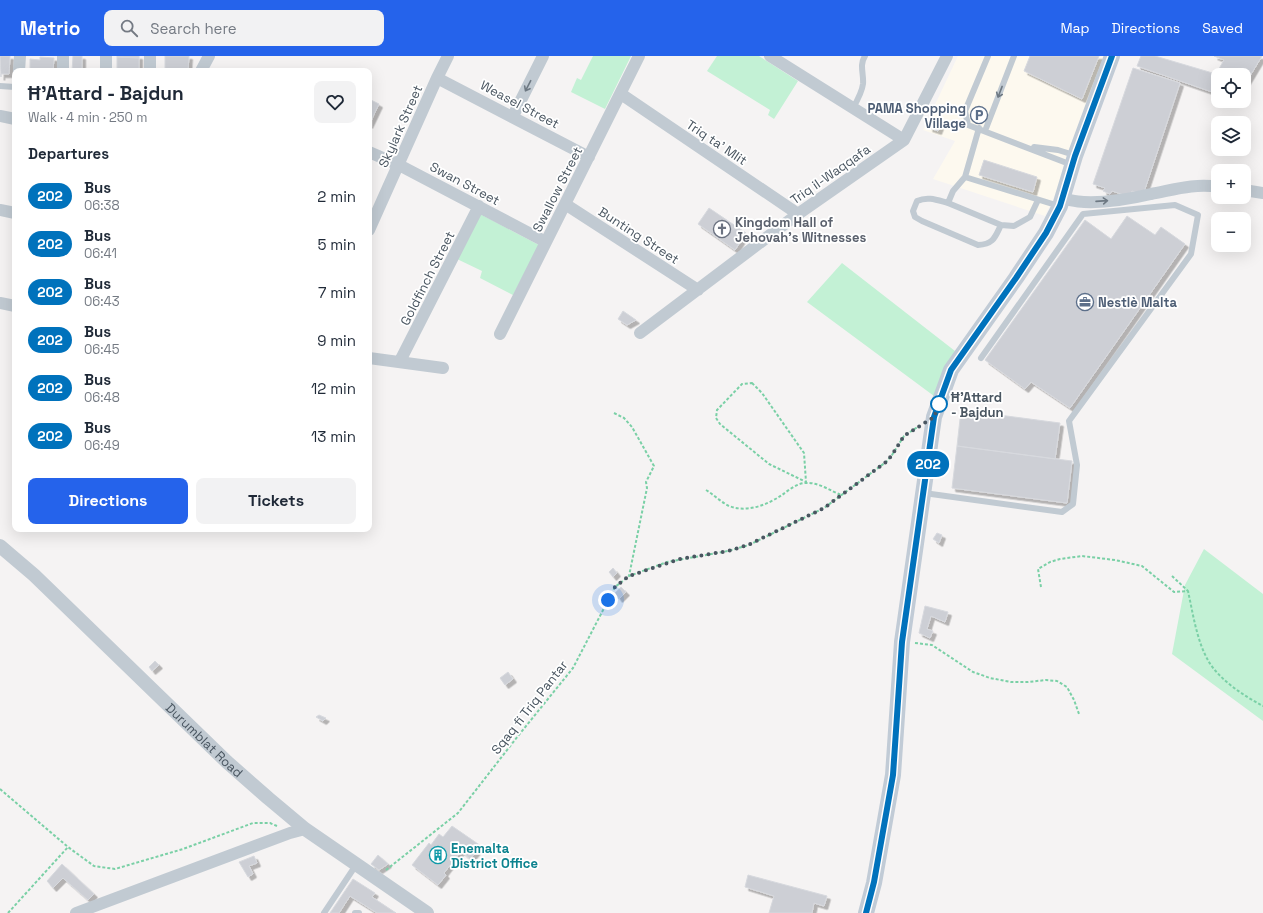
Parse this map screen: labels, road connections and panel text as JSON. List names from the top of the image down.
{
  "streets": {
    "street": [
      "Weasel Street",
      "Skylark Street",
      "Triq ta' Mlit",
      "Triq il-Waqqafa",
      "Swan Street",
      "Swallow Street",
      "Bunting Street",
      "Goldfinch Street",
      "Durumblat Road"
    ],
    "path": ["Sqaq fi Triq Pantar"]
  },
  "crossings": [
    ["Weasel Street", "Skylark Street"],
    ["Weasel Street", "Swallow Street"],
    ["Skylark Street", "Swan Street"],
    ["Triq ta' Mlit", "Triq il-Waqqafa"],
    ["Triq ta' Mlit", "Swallow Street"],
    ["Triq il-Waqqafa", "Bunting Street"],
    ["Swan Street", "Swallow Street"],
    ["Swan Street", "Goldfinch Street"],
    ["Swallow Street", "Bunting Street"],
    ["Sqaq fi Triq Pantar", "Durumblat Road"]
  ],
  "places": {
    "parking": ["PAMA Shopping Village"],
    "church": ["Kingdom Hall of Jehovah's Witnesses"],
    "office": ["Nestlè Malta"],
    "other": ["Ħ'Attard - Bajdun"],
    "building": ["Enemalta District Office"]
  },
  "lines": ["bus line 202"],
  "page": {
    "header": "Metrio",
    "search": "Search here",
    "nav": ["Map", "Directions", "Saved"],
    "on_map": "202",
    "map_buttons": ["+", "−"],
    "heading": [
      ["Ħ'Attard - Bajdun", "Walk · 4 min · 250 m"],
      "Departures"
    ],
    "list": [
      {
        "mark": "202",
        "name": "Bus",
        "note": "06:38",
        "value": "2 min"
      },
      {
        "mark": "202",
        "name": "Bus",
        "note": "06:41",
        "value": "5 min"
      },
      {
        "mark": "202",
        "name": "Bus",
        "note": "06:43",
        "value": "7 min"
      },
      {
        "mark": "202",
        "name": "Bus",
        "note": "06:45",
        "value": "9 min"
      },
      {
        "mark": "202",
        "name": "Bus",
        "note": "06:48",
        "value": "12 min"
      },
      {
        "mark": "202",
        "name": "Bus",
        "note": "06:49",
        "value": "13 min"
      }
    ],
    "buttons": ["Directions", "Tickets"]
  }
}
